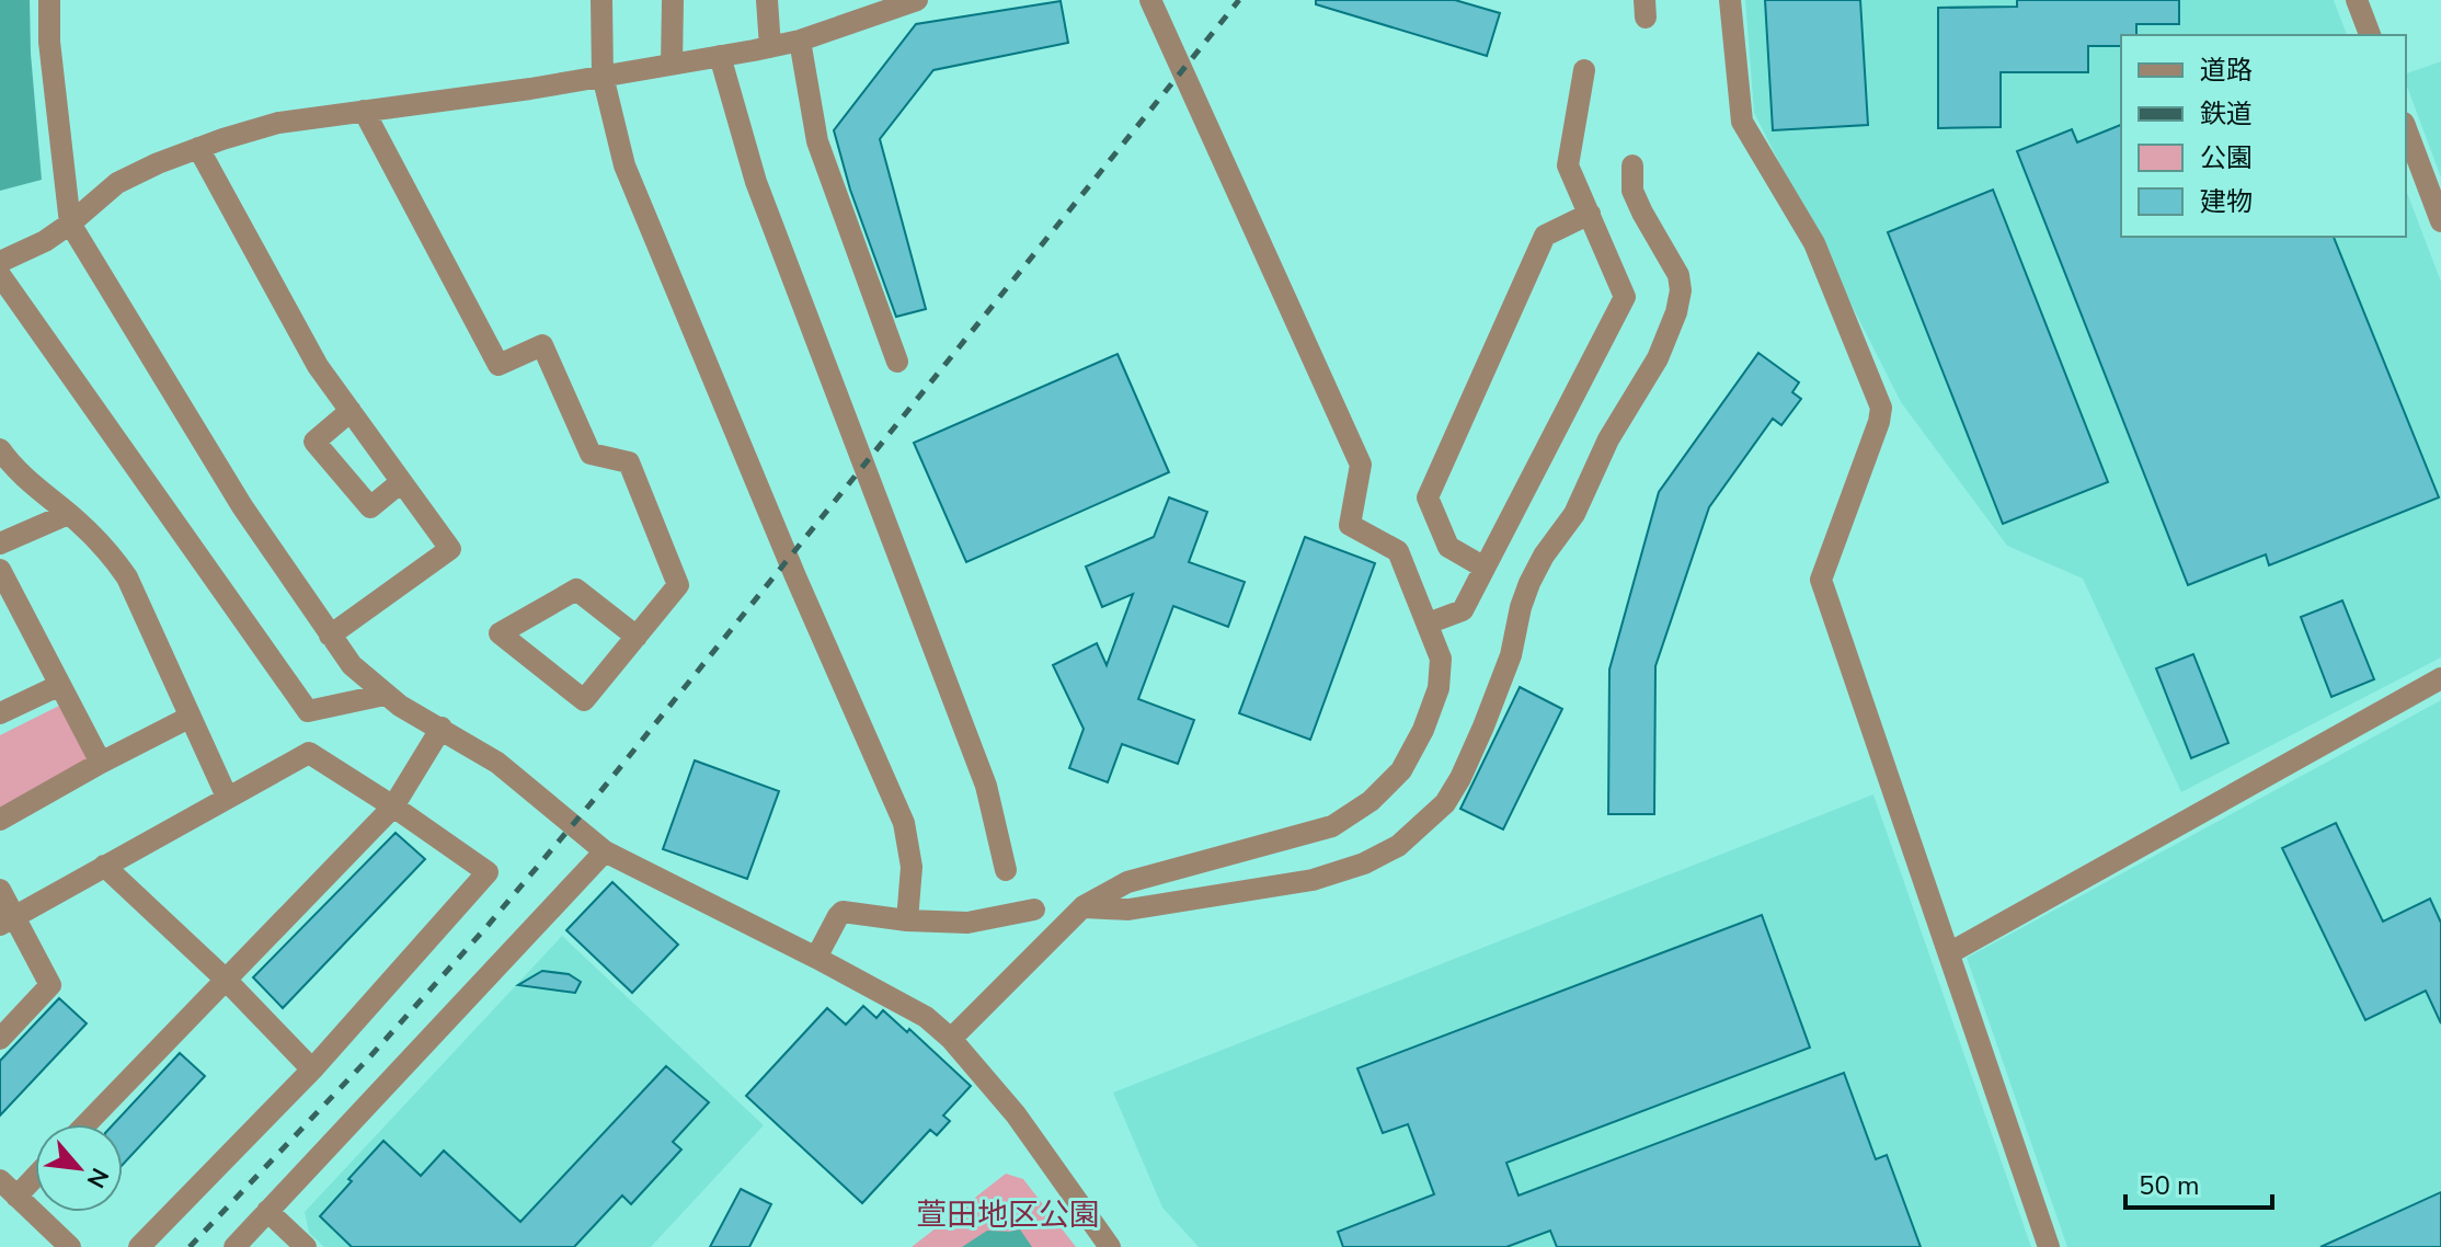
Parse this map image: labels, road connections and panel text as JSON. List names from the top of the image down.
{
  "parks": ["萱田地区公園"],
  "legend": [
    "道路",
    "鉄道",
    "公園",
    "建物"
  ],
  "scale_bar": "50 m",
  "north": "bottom right"
}
